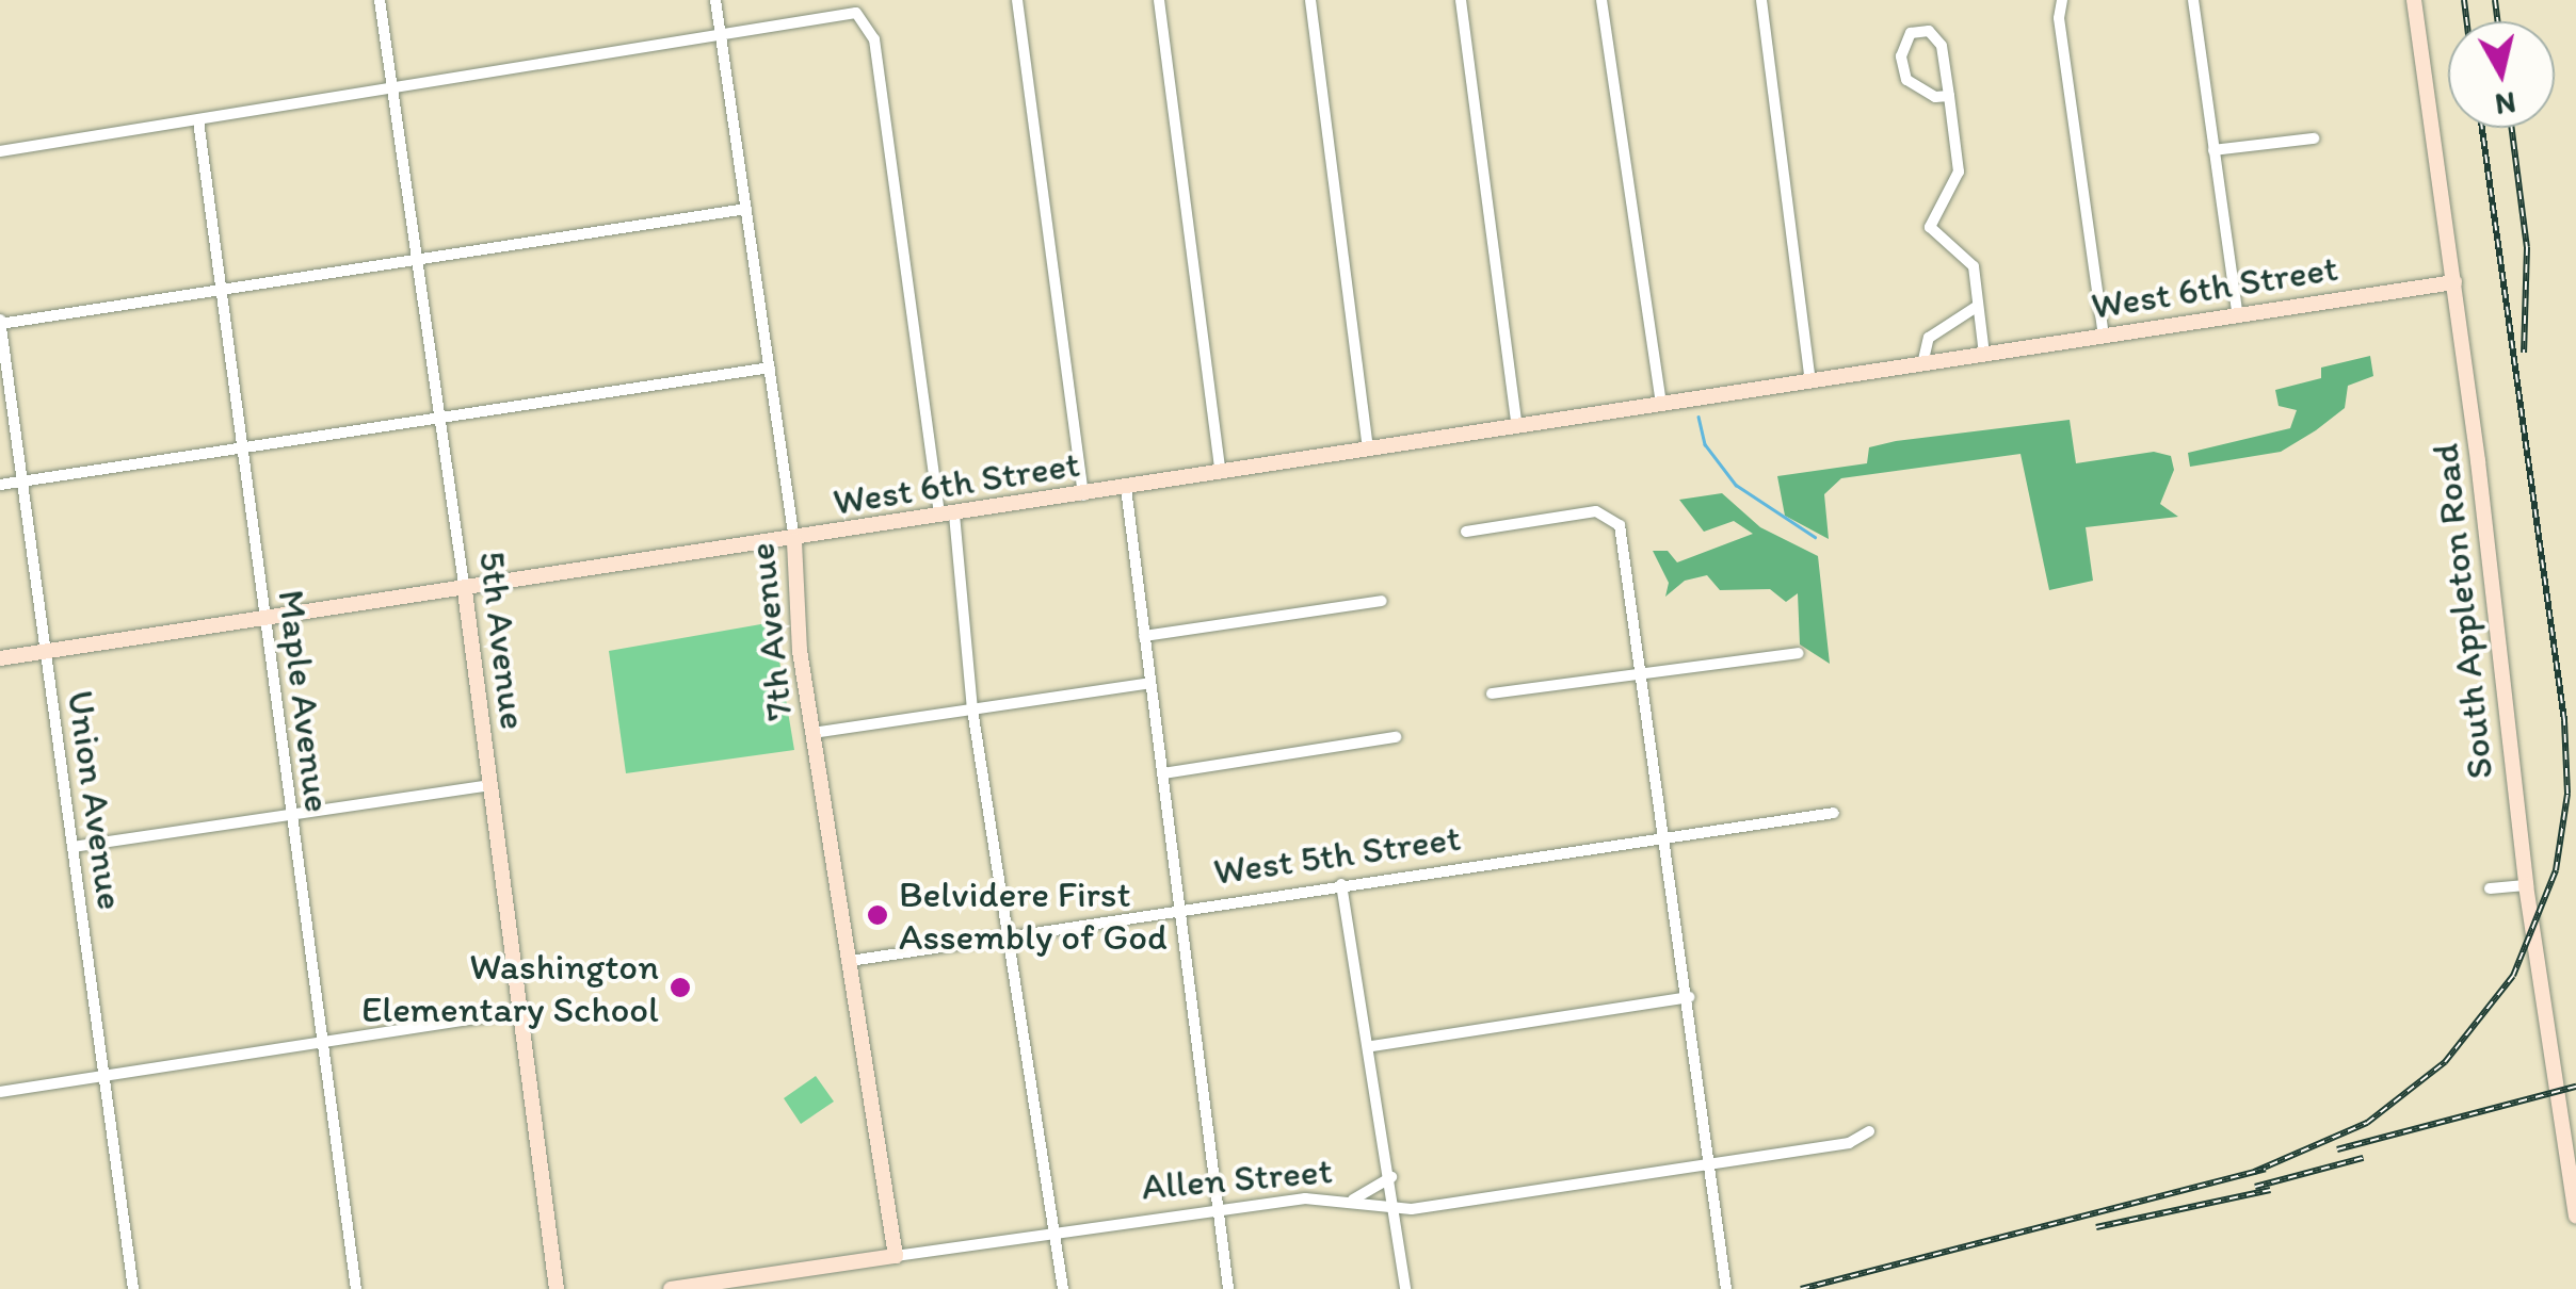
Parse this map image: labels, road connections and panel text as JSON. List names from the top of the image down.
{
  "streets": {
    "street": [
      "West 6th Street",
      "South Appleton Road",
      "7th Avenue",
      "5th Avenue",
      "Maple Avenue",
      "Union Avenue",
      "West 5th Street",
      "Allen Street"
    ]
  },
  "crossings": [
    ["West 6th Street", "South Appleton Road"],
    ["West 6th Street", "7th Avenue"],
    ["West 6th Street", "5th Avenue"],
    ["West 6th Street", "Maple Avenue"],
    ["West 6th Street", "Union Avenue"],
    ["7th Avenue", "West 5th Street"],
    ["7th Avenue", "Allen Street"]
  ],
  "places": ["Belvidere First Assembly of God", "Washington Elementary School"],
  "north": "bottom"
}
